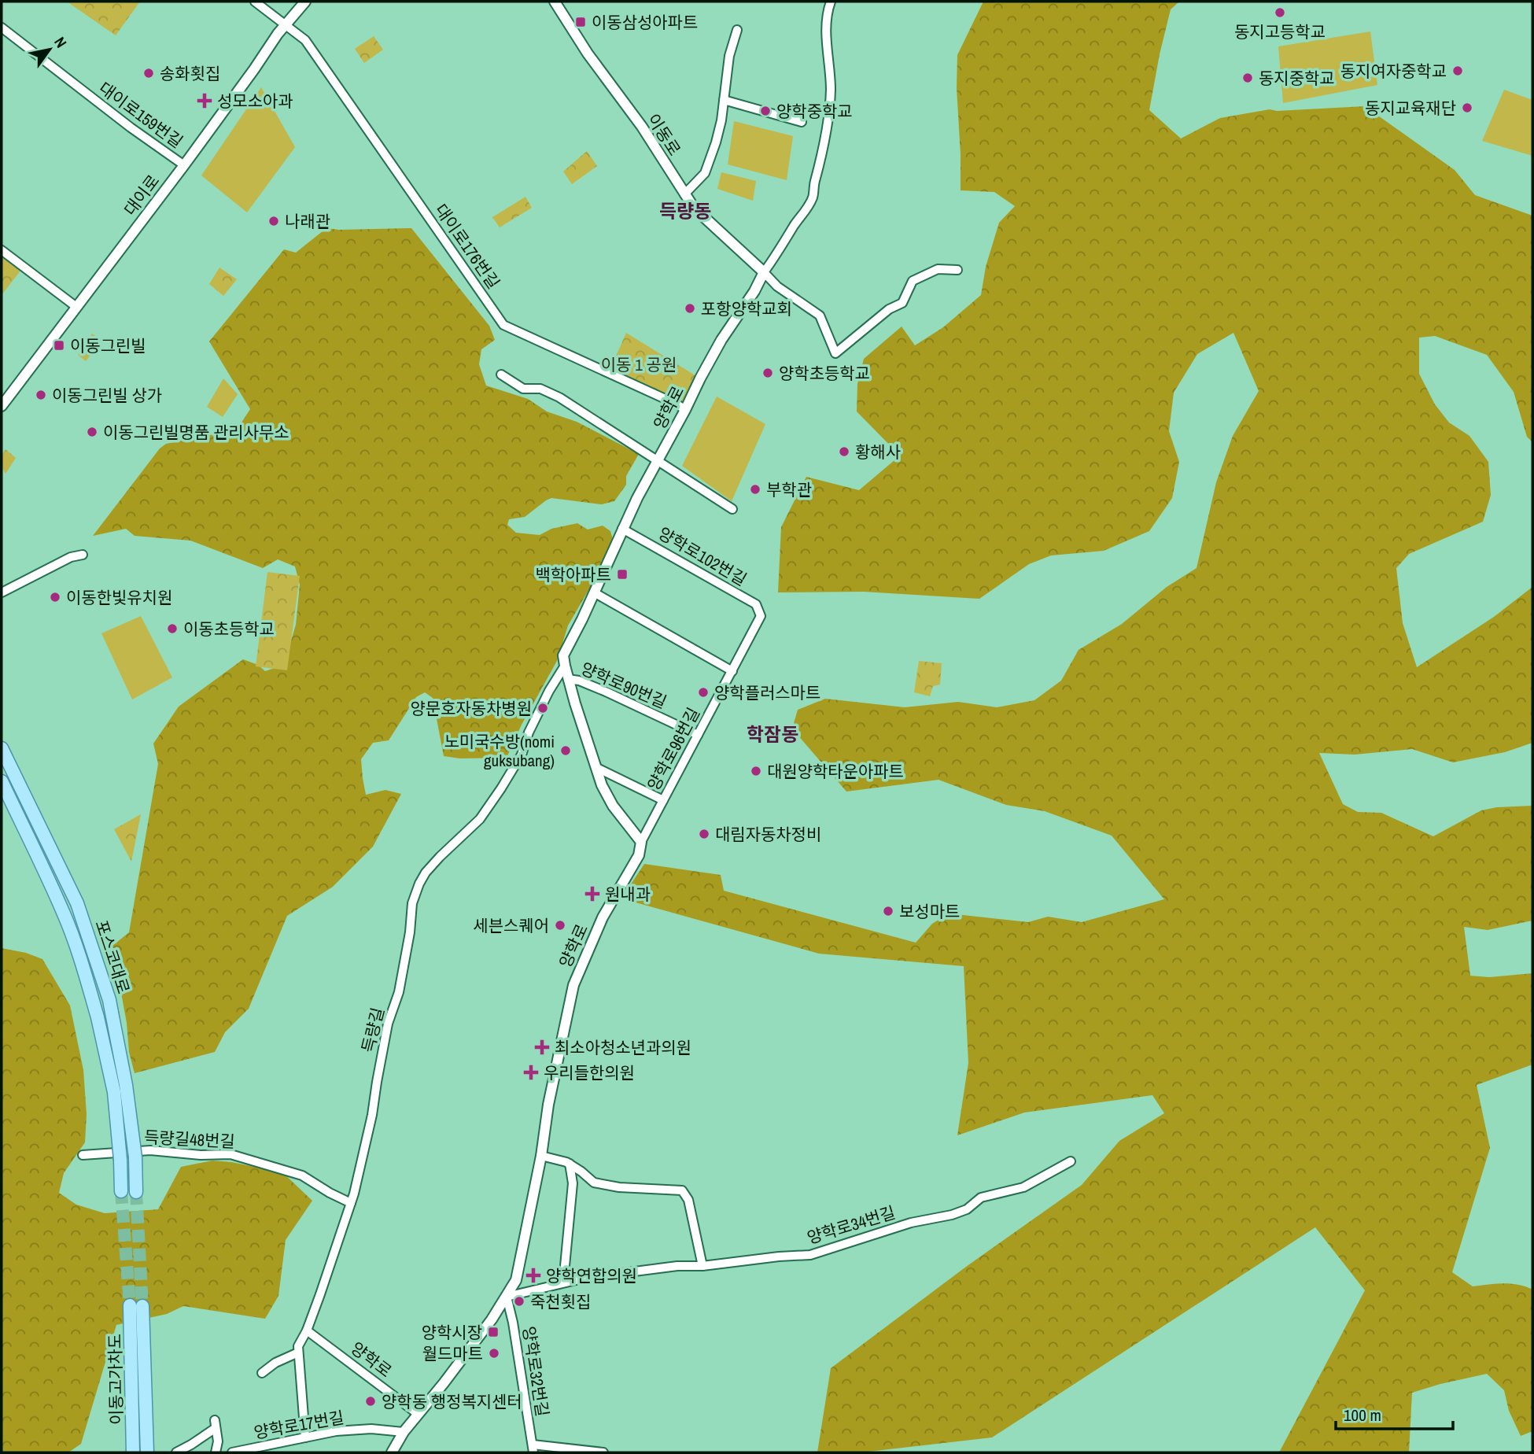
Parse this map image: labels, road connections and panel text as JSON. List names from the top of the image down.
{
  "streets": {
    "main road": ["포스코대로", "이동고가차도"],
    "street": [
      "대이로159번길",
      "이동로",
      "대이로",
      "대이로176번길",
      "양학로",
      "양학로102번길",
      "양학로90번길",
      "양학로96번길",
      "득량길",
      "득량길48번길",
      "양학로34번길",
      "양학로32번길",
      "양학로17번길"
    ]
  },
  "crossings": [
    ["대이로159번길", "대이로"],
    ["이동로", "양학로"],
    ["대이로", "대이로176번길"],
    ["대이로176번길", "양학로"],
    ["양학로", "양학로102번길"],
    ["양학로", "양학로90번길"],
    ["양학로", "양학로96번길"],
    ["양학로", "득량길"],
    ["양학로", "양학로34번길"],
    ["양학로", "양학로32번길"],
    ["양학로", "양학로17번길"],
    ["양학로102번길", "양학로96번길"],
    ["양학로90번길", "양학로96번길"],
    ["득량길", "득량길48번길"],
    ["득량길", "양학로17번길"],
    ["양학로34번길", "양학로32번길"]
  ],
  "districts": ["득량동", "학잠동"],
  "parks": ["이동 1 공원"],
  "places": {
    "other": [
      "동지고등학교",
      "동지여자중학교",
      "송화횟집",
      "동지중학교",
      "동지교육재단",
      "양학중학교",
      "나래관",
      "포항양학교회",
      "양학초등학교",
      "이동그린빌 상가",
      "이동그린빌명품 관리사무소",
      "황해사",
      "부학관",
      "이동한빛유치원",
      "이동초등학교",
      "양학플러스마트",
      "양문호자동차병원",
      "노미국수방(nomi guksubang)",
      "대원양학타운아파트",
      "대림자동차정비",
      "보성마트",
      "세븐스퀘어",
      "죽천횟집",
      "월드마트",
      "양학동 행정복지센터"
    ],
    "transit": [
      "이동삼성아파트",
      "이동그린빌",
      "백학아파트",
      "양학시장"
    ],
    "health": [
      "성모소아과",
      "원내과",
      "최소아청소년과의원",
      "우리들한의원",
      "양학연합의원"
    ]
  },
  "scale_bar": "100 m",
  "north": "top right"
}
